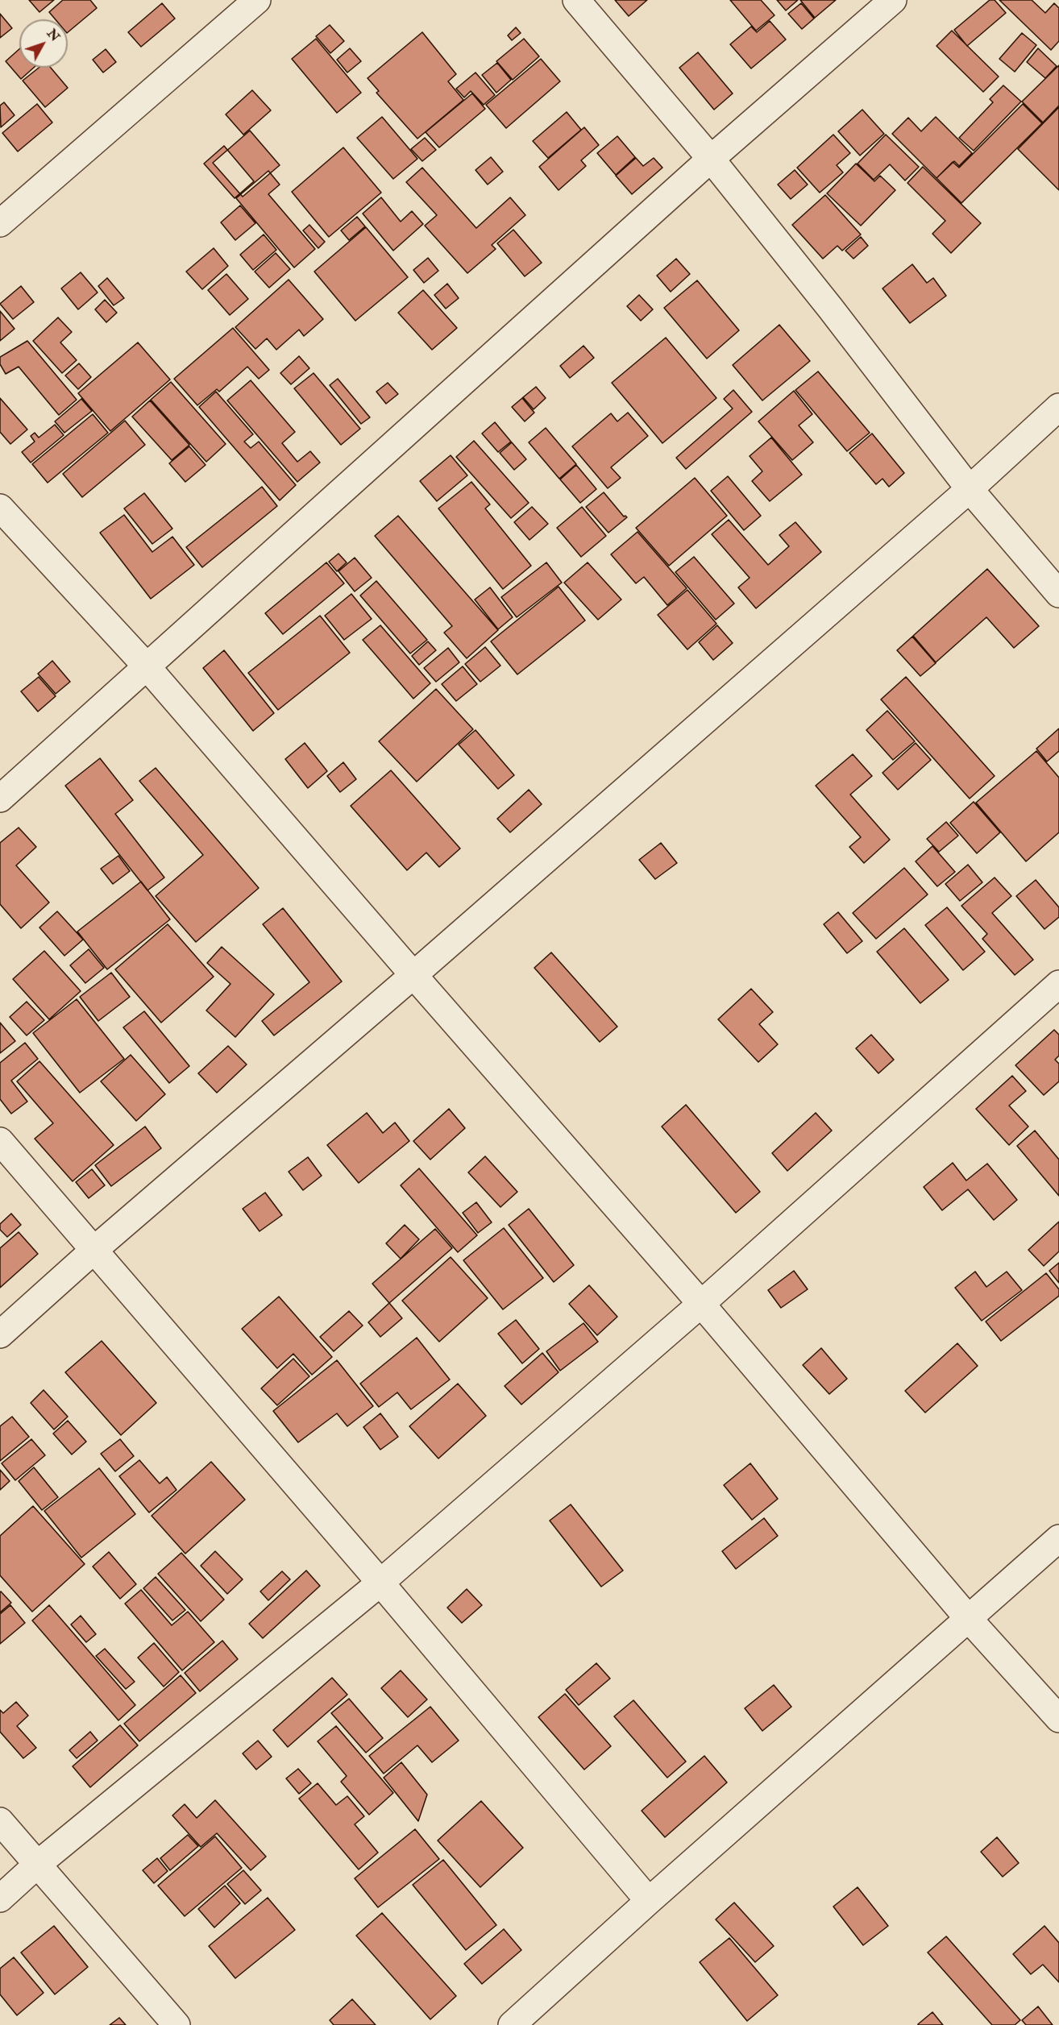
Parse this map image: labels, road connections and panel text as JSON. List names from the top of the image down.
{
  "north": "top right"
}
